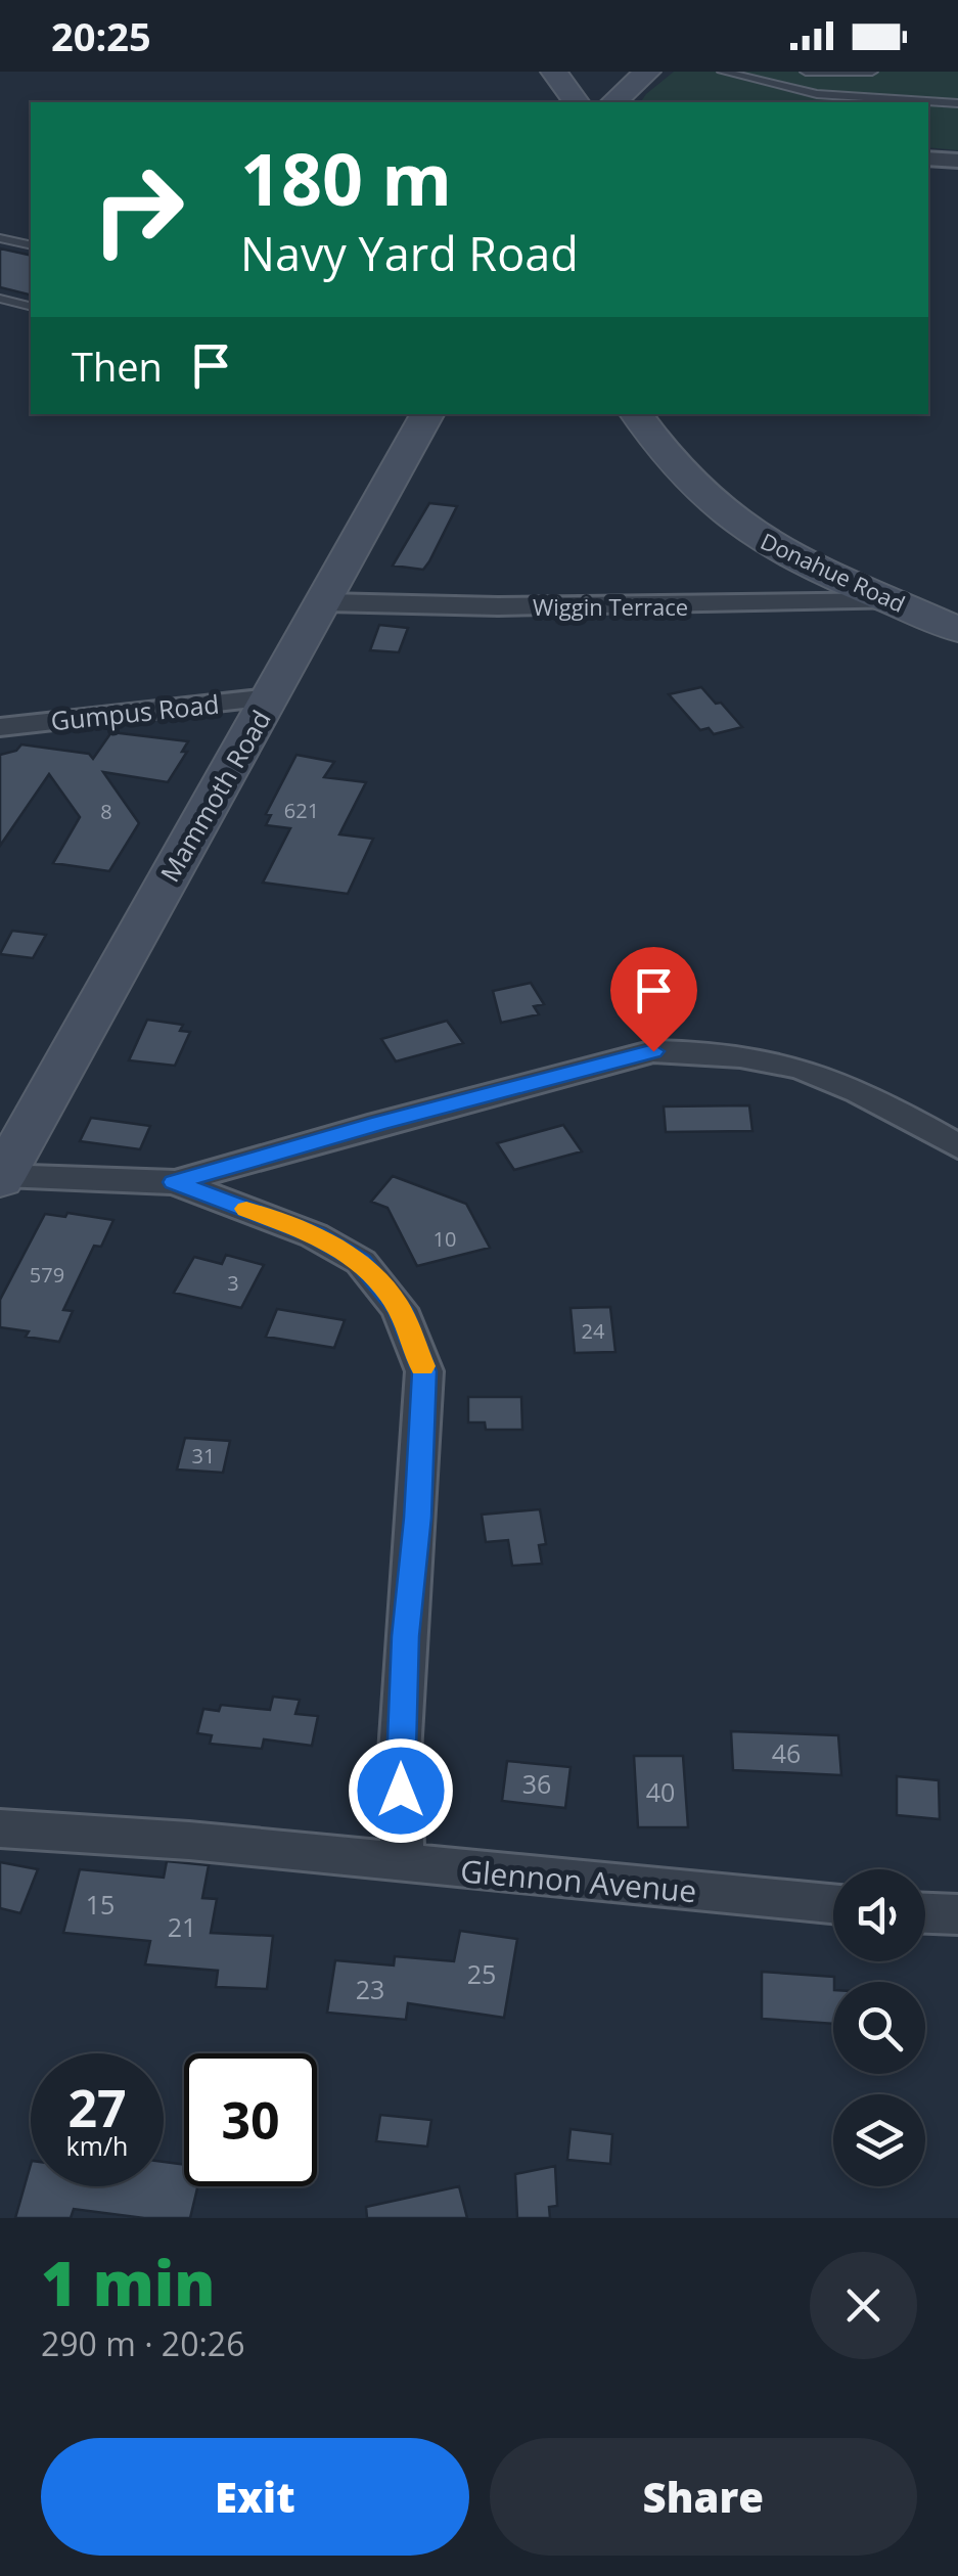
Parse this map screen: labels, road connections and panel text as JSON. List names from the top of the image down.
{
  "streets": {
    "main road": ["Donahue Road", "Mammoth Road"],
    "street": ["Wiggin Terrace", "Gumpus Road", "Glennon Avenue"]
  },
  "crossings": [
    ["Donahue Road", "Wiggin Terrace"],
    ["Wiggin Terrace", "Mammoth Road"],
    ["Gumpus Road", "Mammoth Road"]
  ],
  "house_numbers": [
    "621",
    "8",
    "10",
    "579",
    "3",
    "24",
    "31",
    "46",
    "36",
    "40",
    "15",
    "21",
    "25",
    "23"
  ],
  "page": {
    "status": "20:25",
    "turn": ["180 m", "Navy Yard Road"],
    "then": "Then",
    "speed": "27 km/h",
    "limit": "30",
    "heading": ["1 min", "290 m · 20:26"],
    "buttons": ["Exit", "Share"]
  }
}
